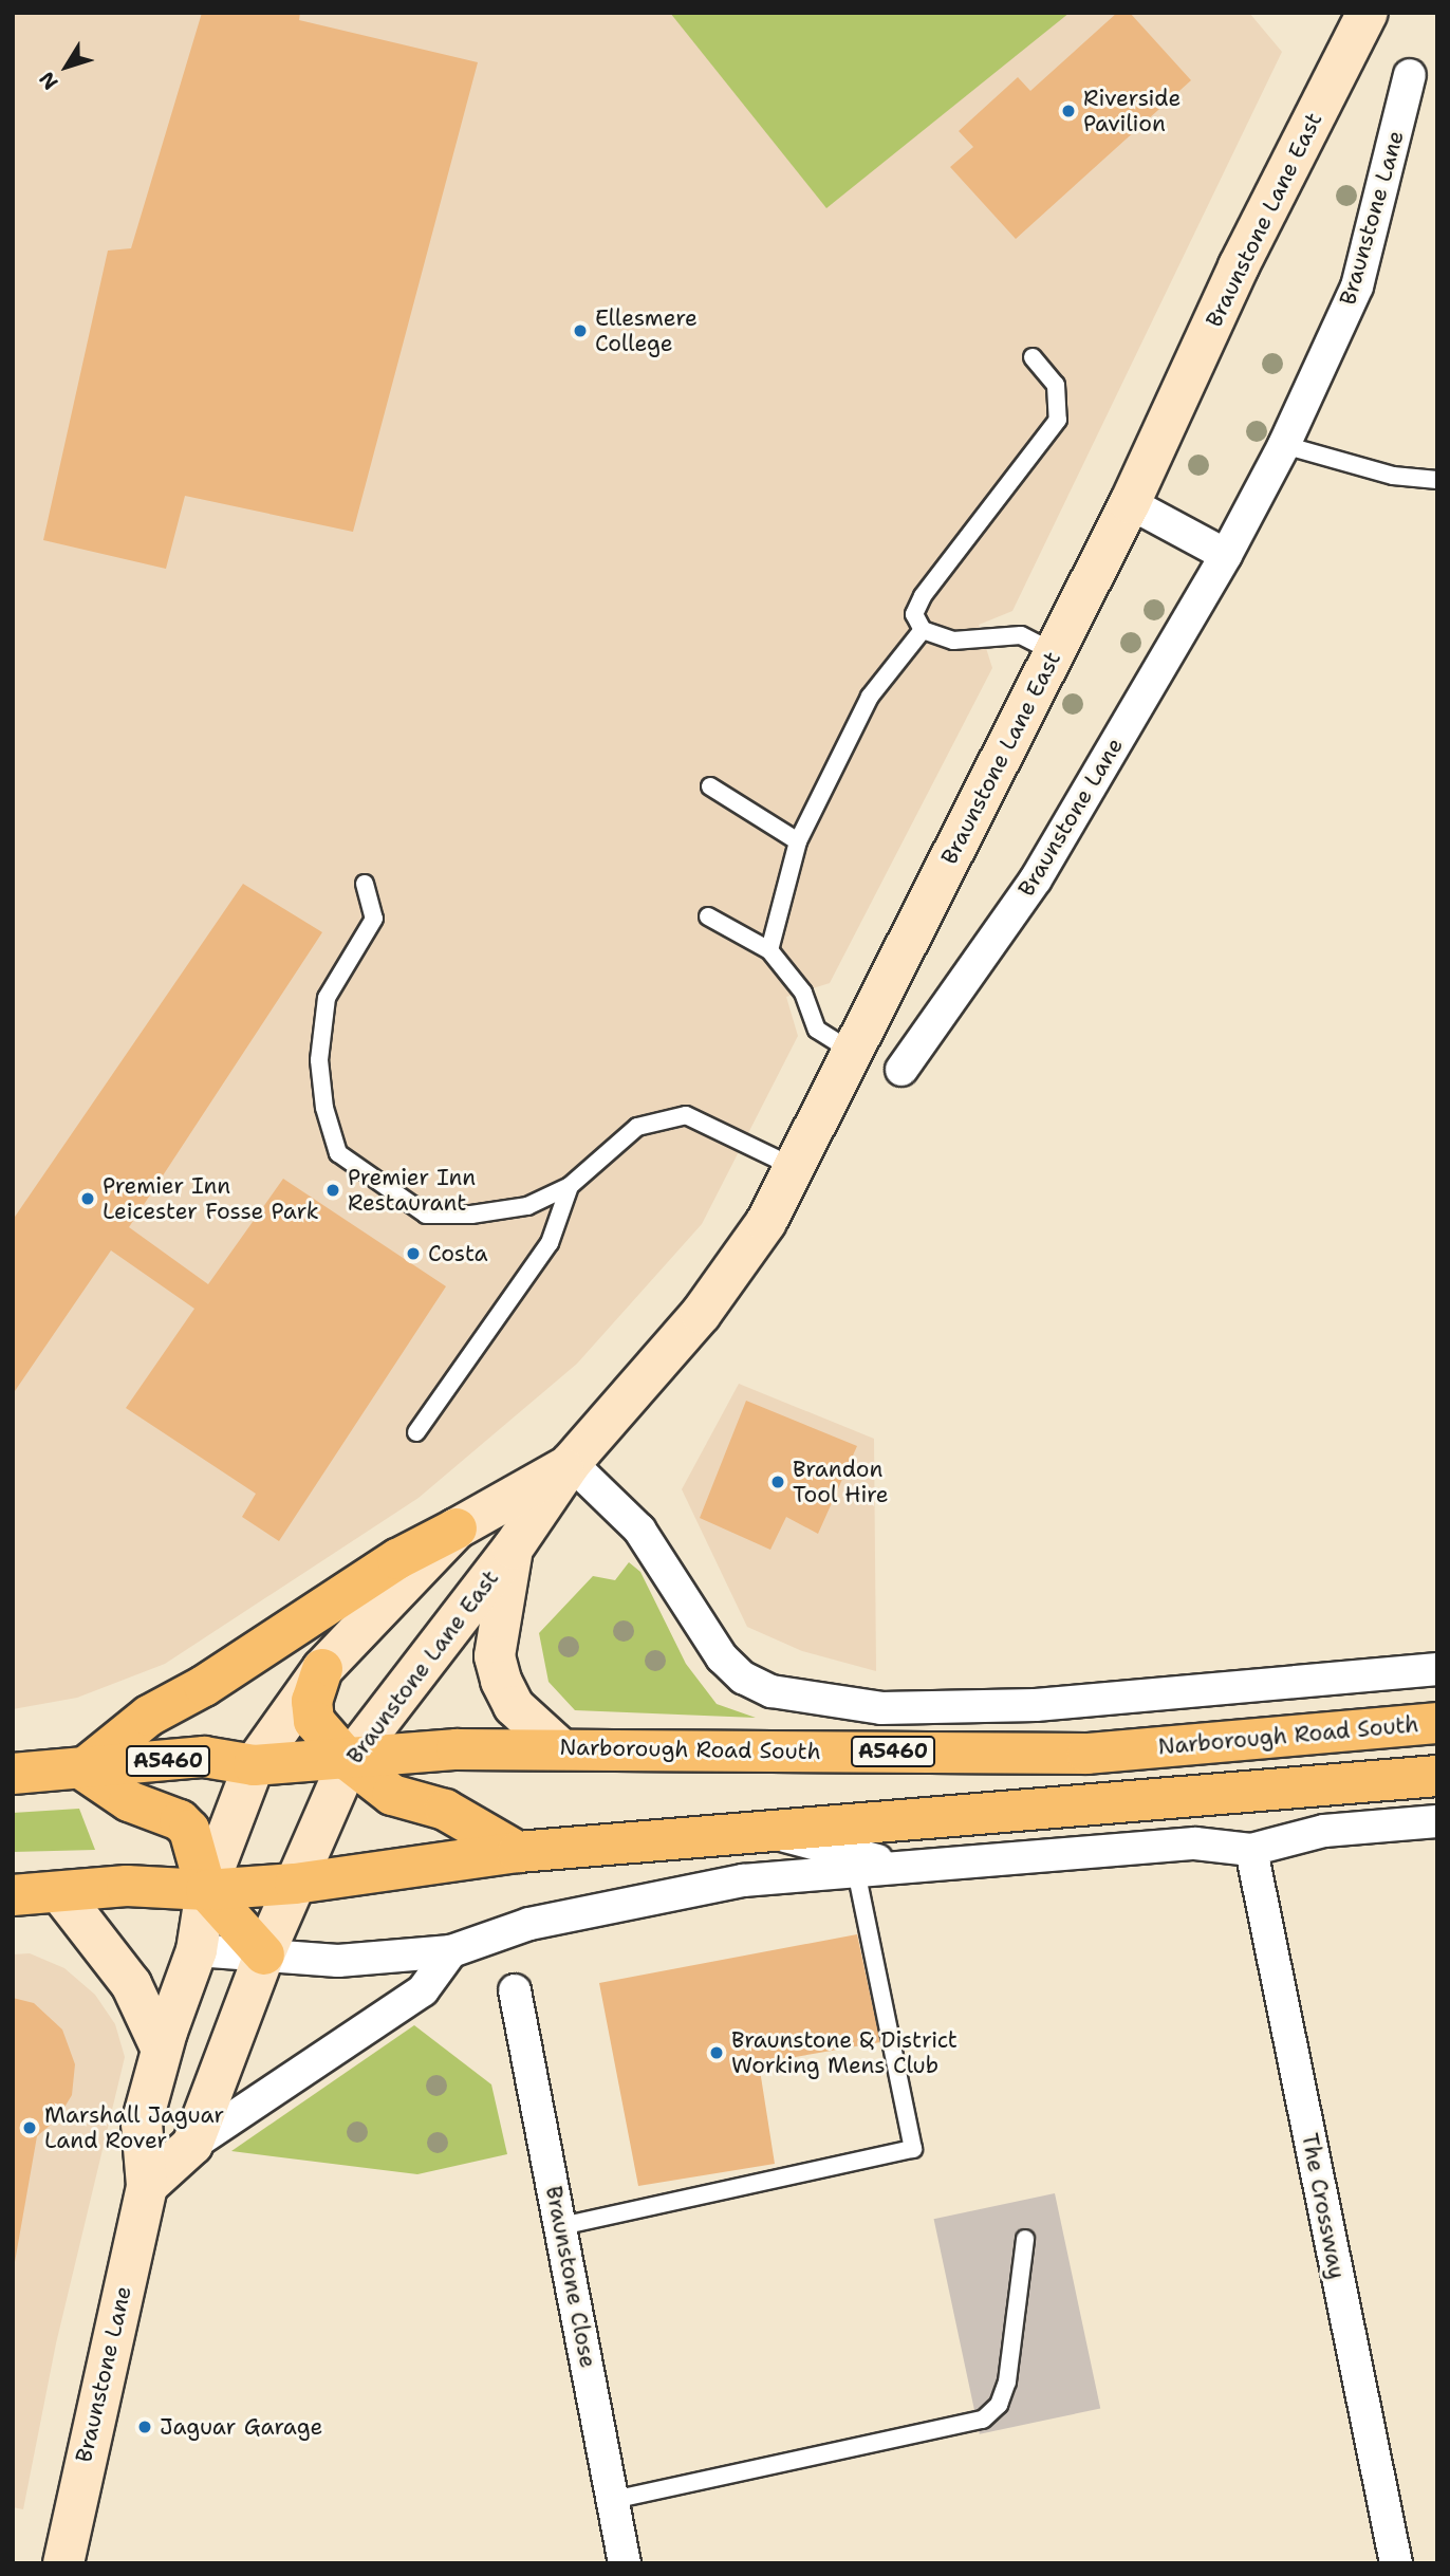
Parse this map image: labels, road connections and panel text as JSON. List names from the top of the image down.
{
  "streets": {
    "main road": ["Narborough Road South", "A5460"],
    "street": [
      "Braunstone Lane",
      "Braunstone Lane East",
      "The Crossway",
      "Braunstone Close"
    ]
  },
  "crossings": [
    ["Braunstone Lane", "Braunstone Lane East"],
    ["Braunstone Lane East", "Narborough Road South"],
    ["Braunstone Lane East", "A5460"],
    ["Narborough Road South", "A5460"]
  ],
  "places": [
    "Riverside Pavilion",
    "Ellesmere College",
    "Premier Inn Restaurant",
    "Premier Inn Leicester Fosse Park",
    "Costa",
    "Brandon Tool Hire",
    "Braunstone & District Working Mens Club",
    "Marshall Jaguar Land Rover",
    "Jaguar Garage"
  ],
  "north": "bottom left"
}
